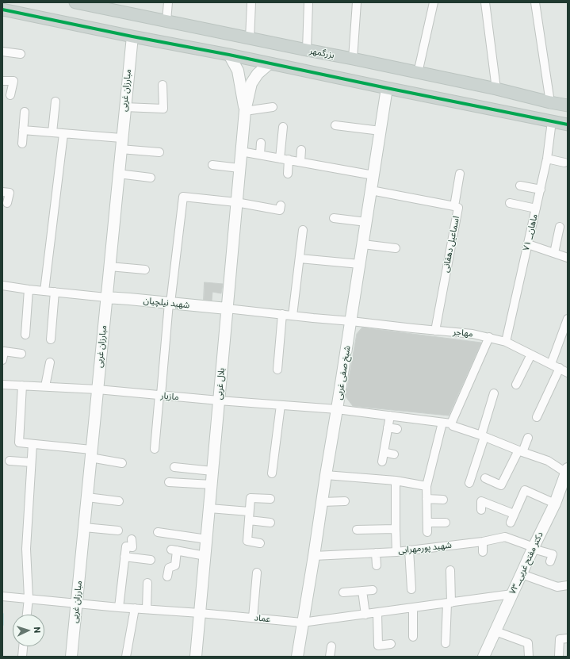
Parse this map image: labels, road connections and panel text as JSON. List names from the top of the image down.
{
  "streets": {
    "main road": ["بزرگمهر"],
    "street": [
      "مبارزان غربی",
      "۷۱ _ماهان",
      "اسماعیل دهقانی",
      "شهید نیلچیان",
      "مهاجر",
      "شیخ صفی غربی",
      "بلال غربی",
      "مازیار",
      "شهید پورمهرابی",
      "۷۳_دکتر مفتح غربی",
      "عماد"
    ]
  },
  "crossings": [
    ["مبارزان غربی", "شهید نیلچیان"],
    ["مبارزان غربی", "مازیار"],
    ["مبارزان غربی", "عماد"],
    ["۷۱ _ماهان", "مهاجر"],
    ["اسماعیل دهقانی", "مهاجر"],
    ["اسماعیل دهقانی", "شیخ صفی غربی"],
    ["شهید نیلچیان", "مهاجر"],
    ["شهید نیلچیان", "بلال غربی"],
    ["مهاجر", "شیخ صفی غربی"],
    ["مهاجر", "بلال غربی"],
    ["شیخ صفی غربی", "مازیار"],
    ["شیخ صفی غربی", "شهید پورمهرابی"],
    ["شیخ صفی غربی", "عماد"],
    ["بلال غربی", "مازیار"],
    ["بلال غربی", "عماد"],
    ["مازیار", "۷۳_دکتر مفتح غربی"],
    ["شهید پورمهرابی", "۷۳_دکتر مفتح غربی"],
    ["۷۳_دکتر مفتح غربی", "عماد"]
  ],
  "north": "right"
}
